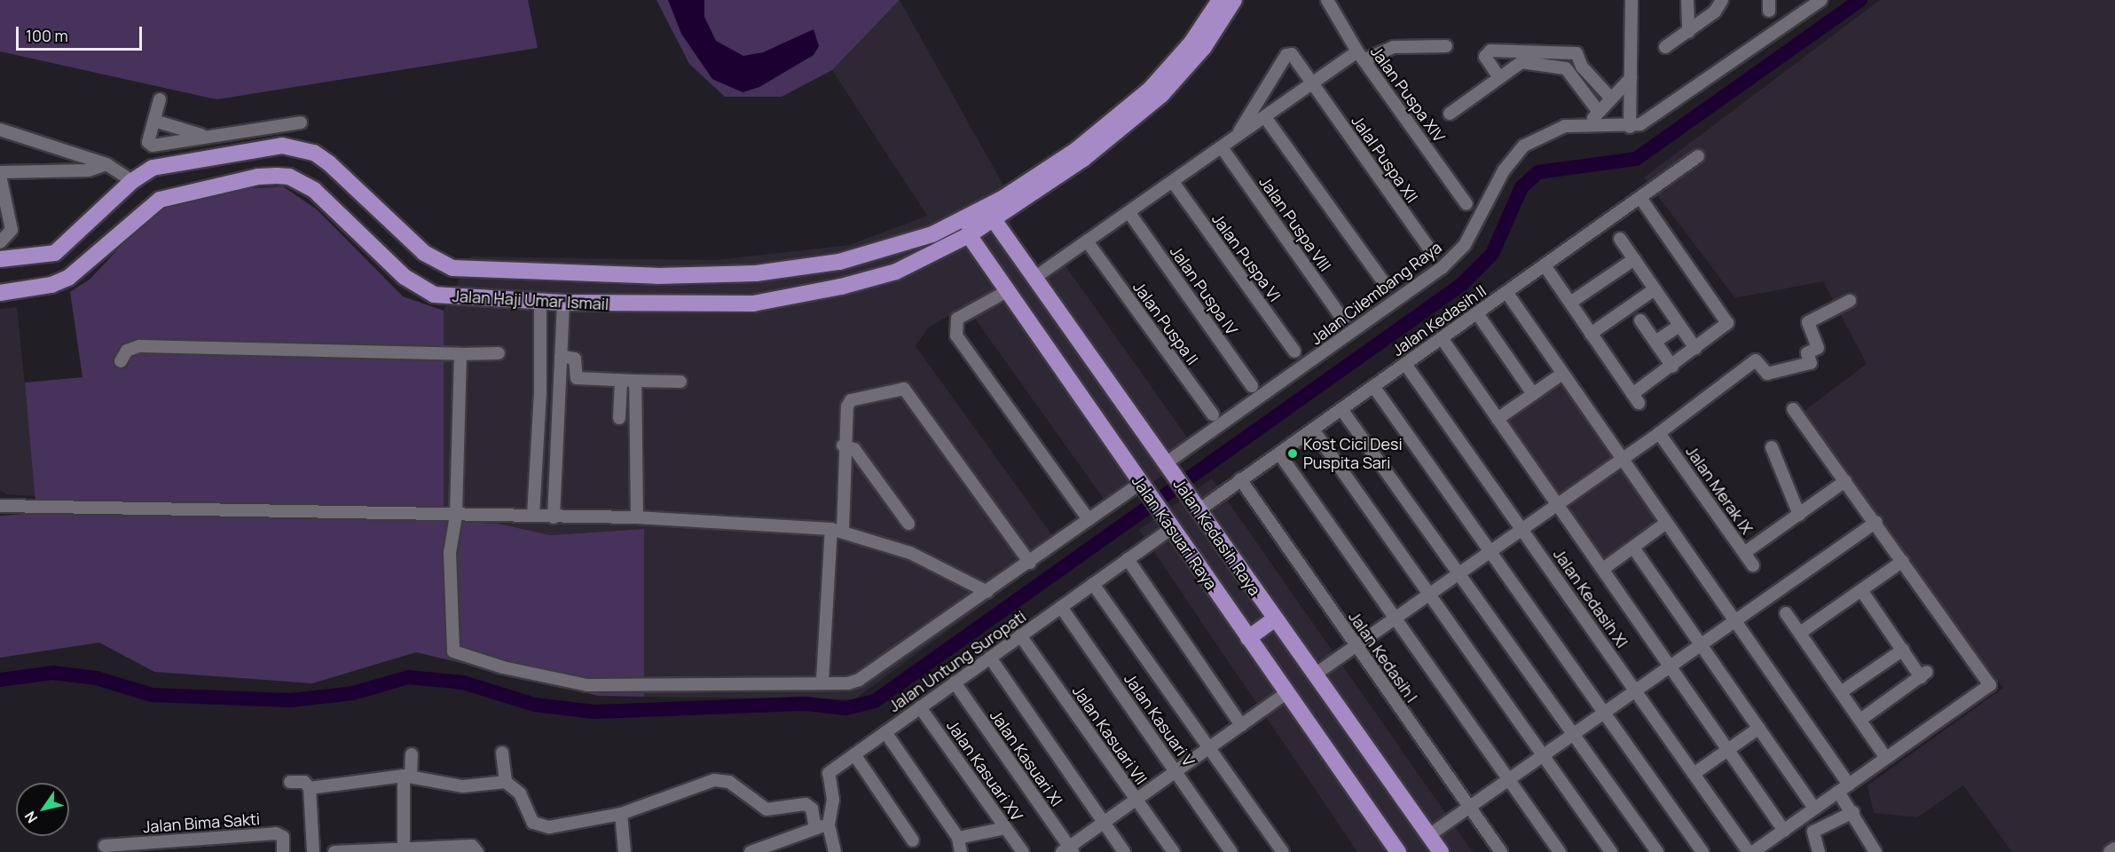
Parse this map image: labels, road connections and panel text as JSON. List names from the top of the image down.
{
  "streets": {
    "main road": ["Jalan Haji Umar Ismail", "Jalan Kasuari Raya", "Jalan Kedasih Raya"],
    "street": [
      "Jalan Puspa XIV",
      "Jalal Puspa XII",
      "Jalan Puspa VIII",
      "Jalan Puspa VI",
      "Jalan Puspa IV",
      "Jalan Cilembang Raya",
      "Jalan Kedasih II",
      "Jalan Puspa II",
      "Jalan Merak IX",
      "Jalan Kedasih XI",
      "Jalan Kedasih I",
      "Jalan Untung Suropati",
      "Jalan Kasuari V",
      "Jalan Kasuari VII",
      "Jalan Kasuari XI",
      "Jalan Kasuari XV",
      "Jalan Bima Sakti"
    ]
  },
  "crossings": [
    ["Jalan Cilembang Raya", "Jalan Kedasih Raya"],
    ["Jalan Haji Umar Ismail", "Jalan Kasuari Raya"],
    ["Jalan Haji Umar Ismail", "Jalan Kedasih Raya"],
    ["Jalan Kedasih II", "Jalan Kedasih Raya"],
    ["Jalan Kedasih II", "Jalan Kedasih XI"],
    ["Jalan Kedasih II", "Jalan Kedasih I"],
    ["Jalan Kasuari Raya", "Jalan Untung Suropati"],
    ["Jalan Untung Suropati", "Jalan Kasuari V"],
    ["Jalan Untung Suropati", "Jalan Kasuari VII"],
    ["Jalan Untung Suropati", "Jalan Kasuari XI"],
    ["Jalan Untung Suropati", "Jalan Kasuari XV"]
  ],
  "places": ["Kost Cici Desi Puspita Sari"],
  "scale_bar": "100 m",
  "north": "bottom left"
}
